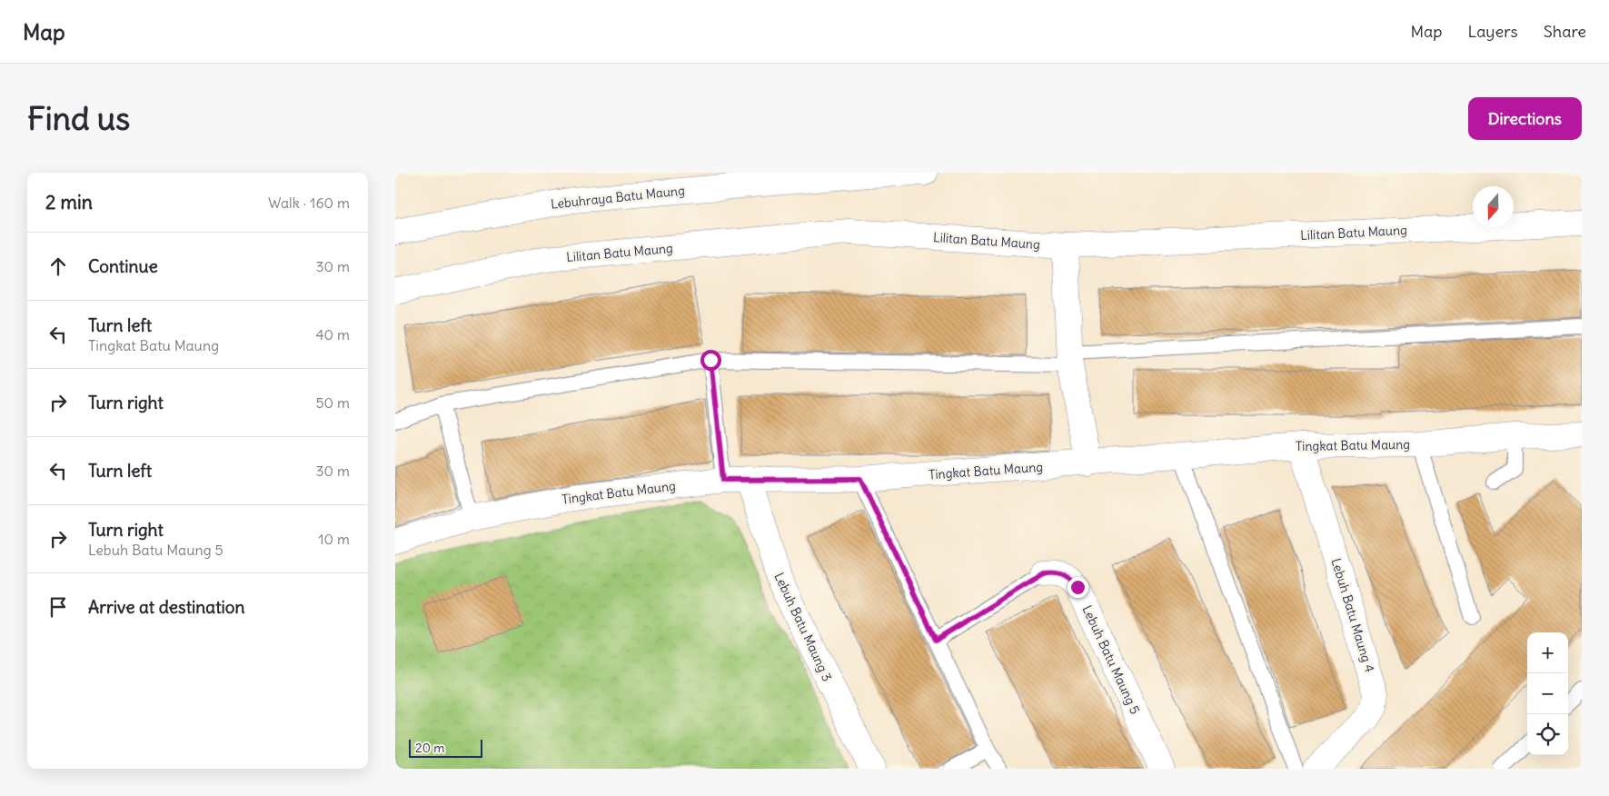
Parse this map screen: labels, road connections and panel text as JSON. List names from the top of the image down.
{
  "streets": {
    "street": [
      "Lebuhraya Batu Maung",
      "Lilitan Batu Maung",
      "Tingkat Batu Maung",
      "Lebuh Batu Maung 4",
      "Lebuh Batu Maung 3",
      "Lebuh Batu Maung 5"
    ]
  },
  "crossings": [
    ["Tingkat Batu Maung", "Lebuh Batu Maung 4"],
    ["Tingkat Batu Maung", "Lebuh Batu Maung 3"]
  ],
  "scale_bar": "20 m",
  "north": "bottom",
  "page": {
    "header": "Map",
    "nav": ["Map", "Layers", "Share"],
    "buttons": "Directions",
    "title": "Find us",
    "heading": ["2 min", "Walk · 160 m"],
    "list": [
      ["Continue", "30 m"],
      ["Turn left", "Tingkat Batu Maung", "40 m"],
      ["Turn right", "50 m"],
      ["Turn left", "30 m"],
      ["Turn right", "Lebuh Batu Maung 5", "10 m"],
      "Arrive at destination"
    ],
    "map_buttons": ["+", "−"],
    "scale": "20 m"
  }
}
